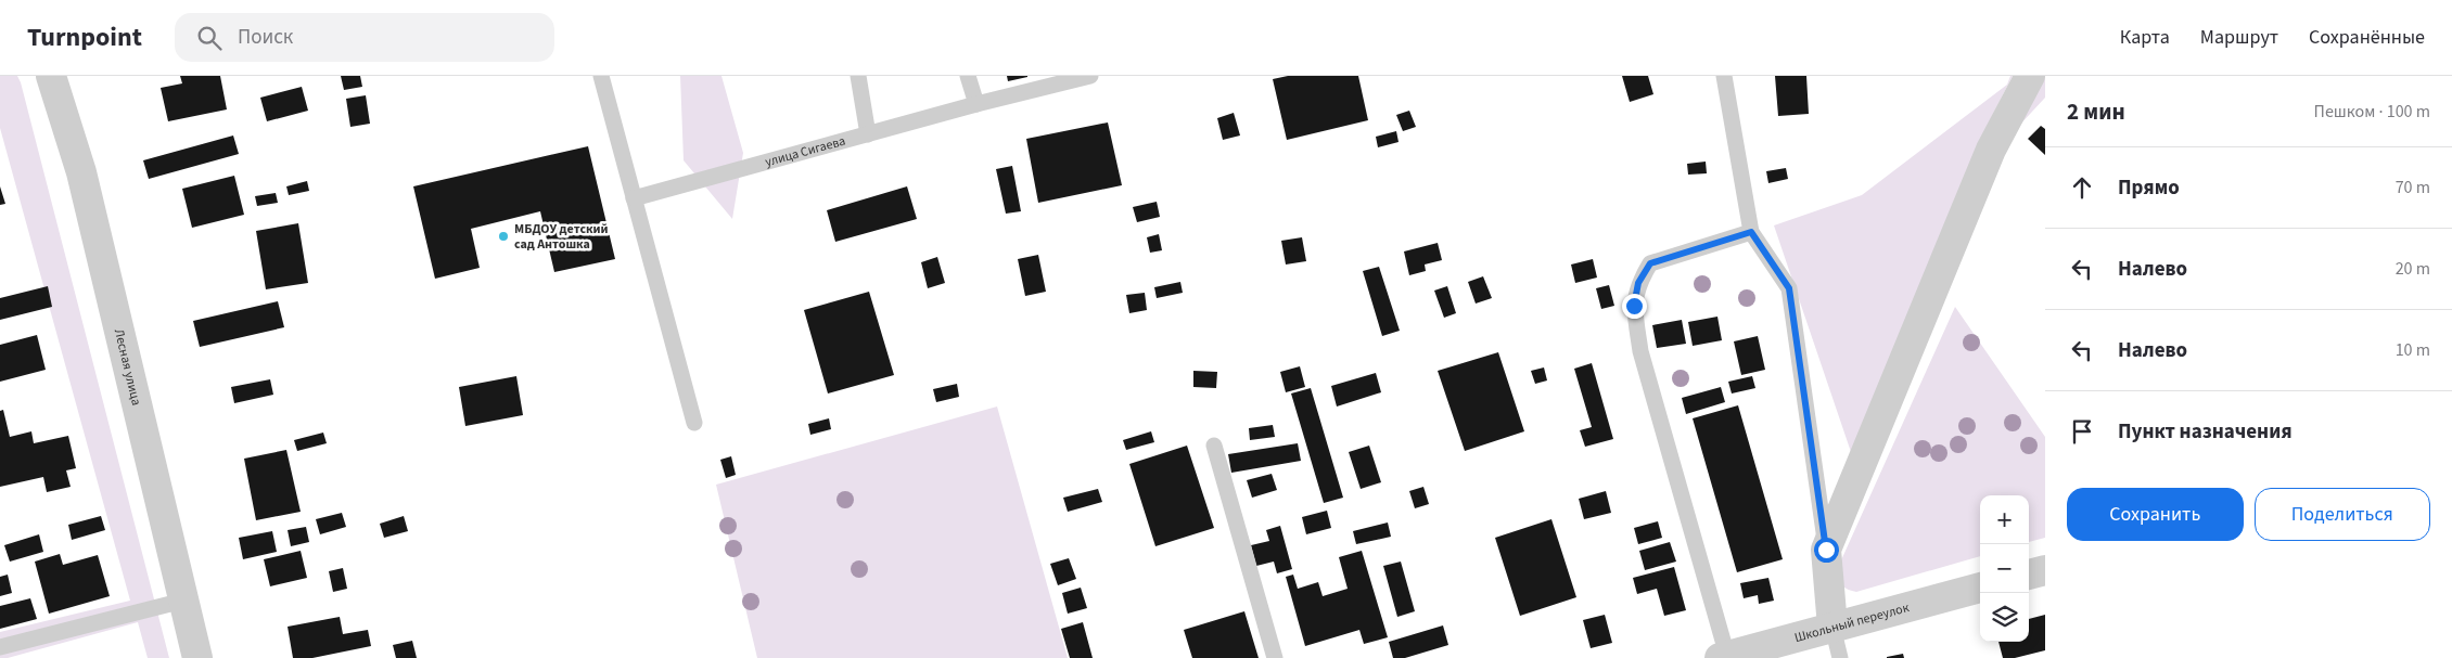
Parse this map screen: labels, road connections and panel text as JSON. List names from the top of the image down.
{
  "streets": {
    "street": ["Лесная улица", "Школьный переулок"],
    "lane": ["улица Сигаева"]
  },
  "places": ["МБДОУ детский сад Антошка"],
  "page": {
    "header": "Turnpoint",
    "search": "Поиск",
    "nav": ["Карта", "Маршрут", "Сохранённые"],
    "heading": ["2 мин", "Пешком · 100 m"],
    "list": [
      ["Прямо", "70 m"],
      ["Налево", "20 m"],
      ["Налево", "10 m"],
      "Пункт назначения"
    ],
    "buttons": ["Сохранить", "Поделиться"],
    "map_buttons": ["+", "−"]
  }
}
